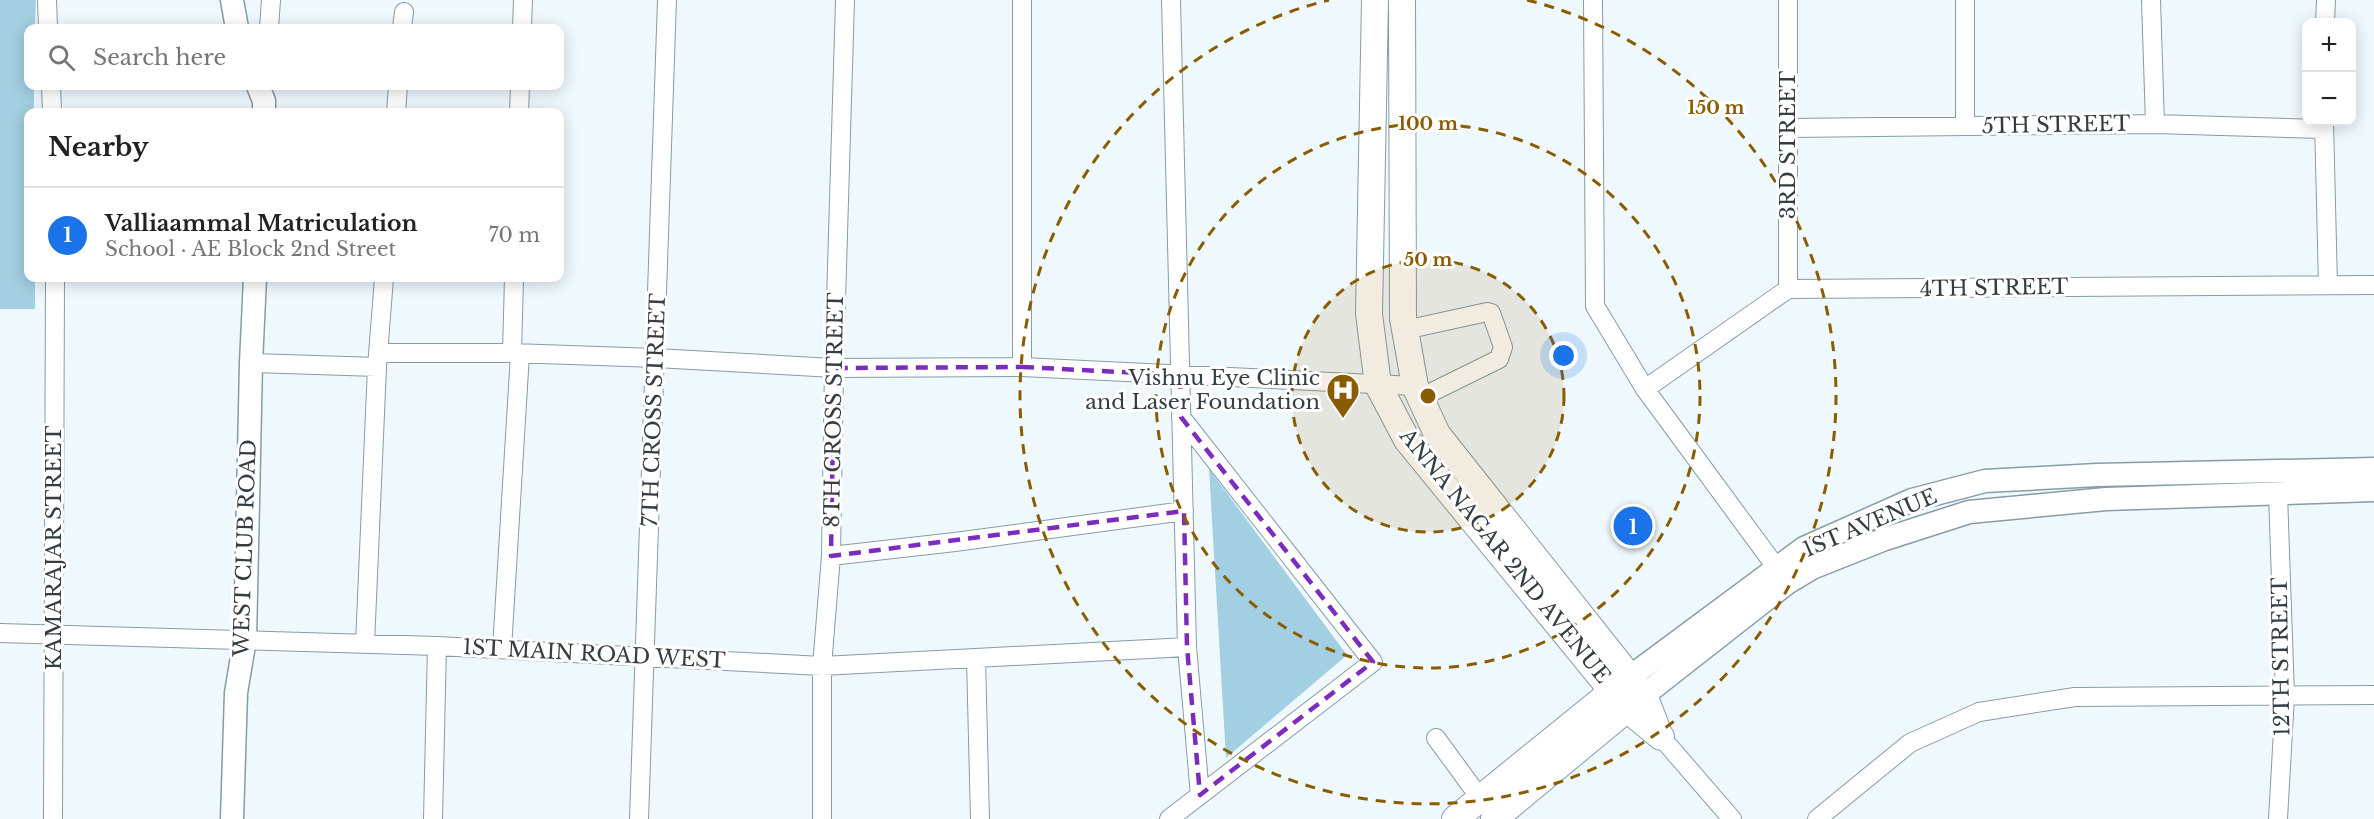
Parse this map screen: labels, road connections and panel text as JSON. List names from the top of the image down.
{
  "streets": {
    "main road": ["1ST AVENUE", "ANNA NAGAR 2ND AVENUE"],
    "street": [
      "5TH STREET",
      "3RD STREET",
      "4TH STREET",
      "7TH CROSS STREET",
      "8TH CROSS STREET",
      "KAMARAJAR STREET",
      "WEST CLUB ROAD",
      "1ST MAIN ROAD WEST",
      "12TH STREET"
    ]
  },
  "crossings": [
    ["5TH STREET", "3RD STREET"],
    ["3RD STREET", "4TH STREET"],
    ["7TH CROSS STREET", "1ST MAIN ROAD WEST"],
    ["8TH CROSS STREET", "1ST MAIN ROAD WEST"],
    ["1ST AVENUE", "ANNA NAGAR 2ND AVENUE"],
    ["1ST AVENUE", "12TH STREET"],
    ["KAMARAJAR STREET", "1ST MAIN ROAD WEST"],
    ["WEST CLUB ROAD", "1ST MAIN ROAD WEST"]
  ],
  "places": {
    "hospital": ["Vishnu Eye Clinic and Laser Foundation"]
  },
  "page": {
    "map_buttons": ["+", "−"],
    "search": "Search here",
    "heading": "Nearby",
    "list": [
      {
        "mark": "1",
        "name": "Valliaammal Matriculation",
        "note": "School · AE Block 2nd Street",
        "value": "70 m"
      }
    ],
    "pins": "1"
  },
  "rings": ["150 m", "100 m", "50 m"]
}
